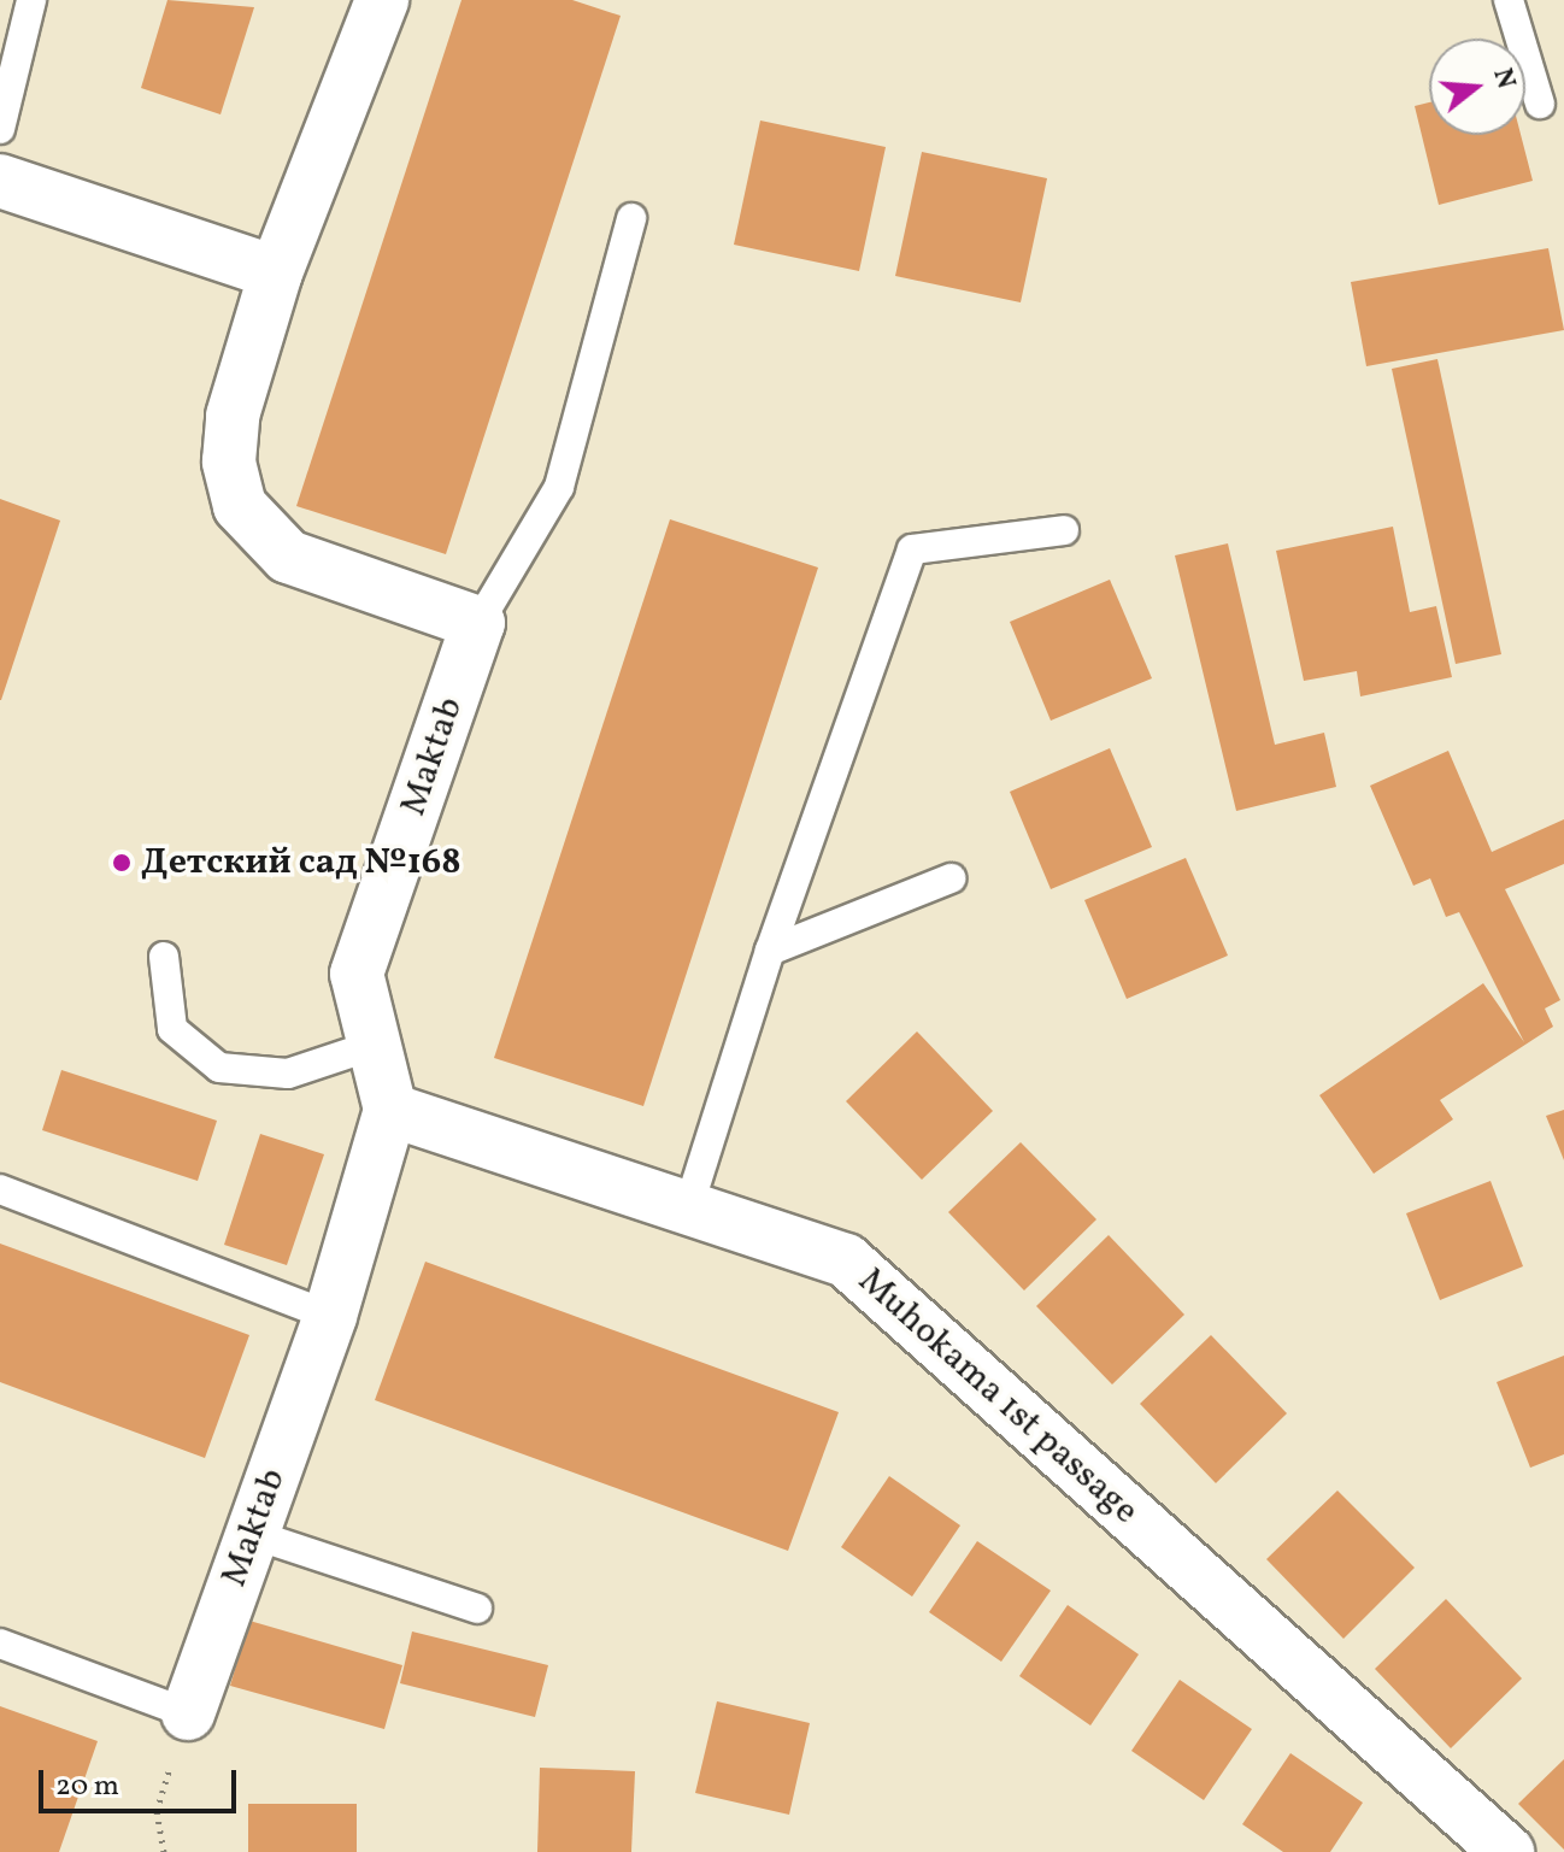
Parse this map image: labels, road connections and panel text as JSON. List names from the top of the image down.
{
  "streets": {
    "street": ["Maktab", "Muhokama 1st passage"]
  },
  "crossings": [
    ["Maktab", "Muhokama 1st passage"]
  ],
  "places": ["Детский сад №168"],
  "scale_bar": "20 m",
  "north": "right"
}
